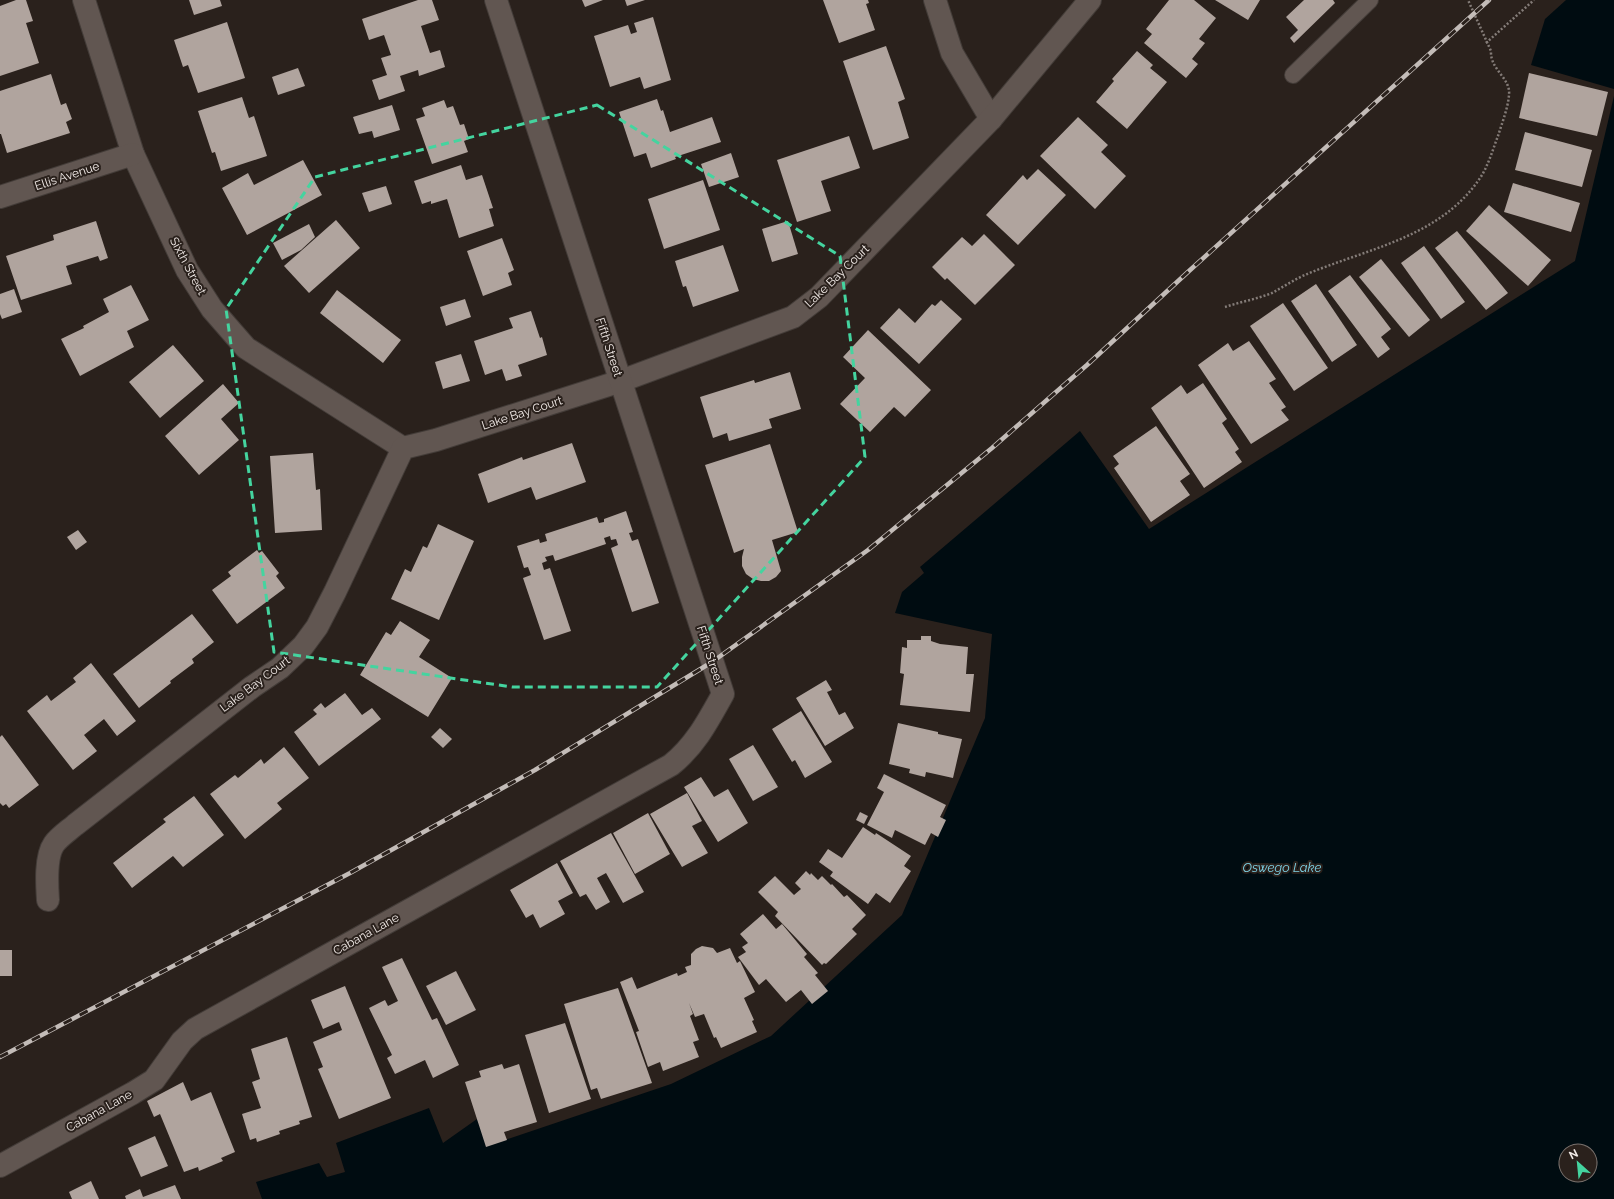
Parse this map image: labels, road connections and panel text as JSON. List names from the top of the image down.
{
  "streets": {
    "street": [
      "Ellis Avenue",
      "Sixth Street",
      "Lake Bay Court",
      "Fifth Street",
      "Cabana Lane"
    ]
  },
  "crossings": [
    ["Ellis Avenue", "Sixth Street"],
    ["Sixth Street", "Lake Bay Court"],
    ["Lake Bay Court", "Fifth Street"],
    ["Fifth Street", "Cabana Lane"]
  ],
  "water": ["Oswego Lake"],
  "north": "top left"
}
